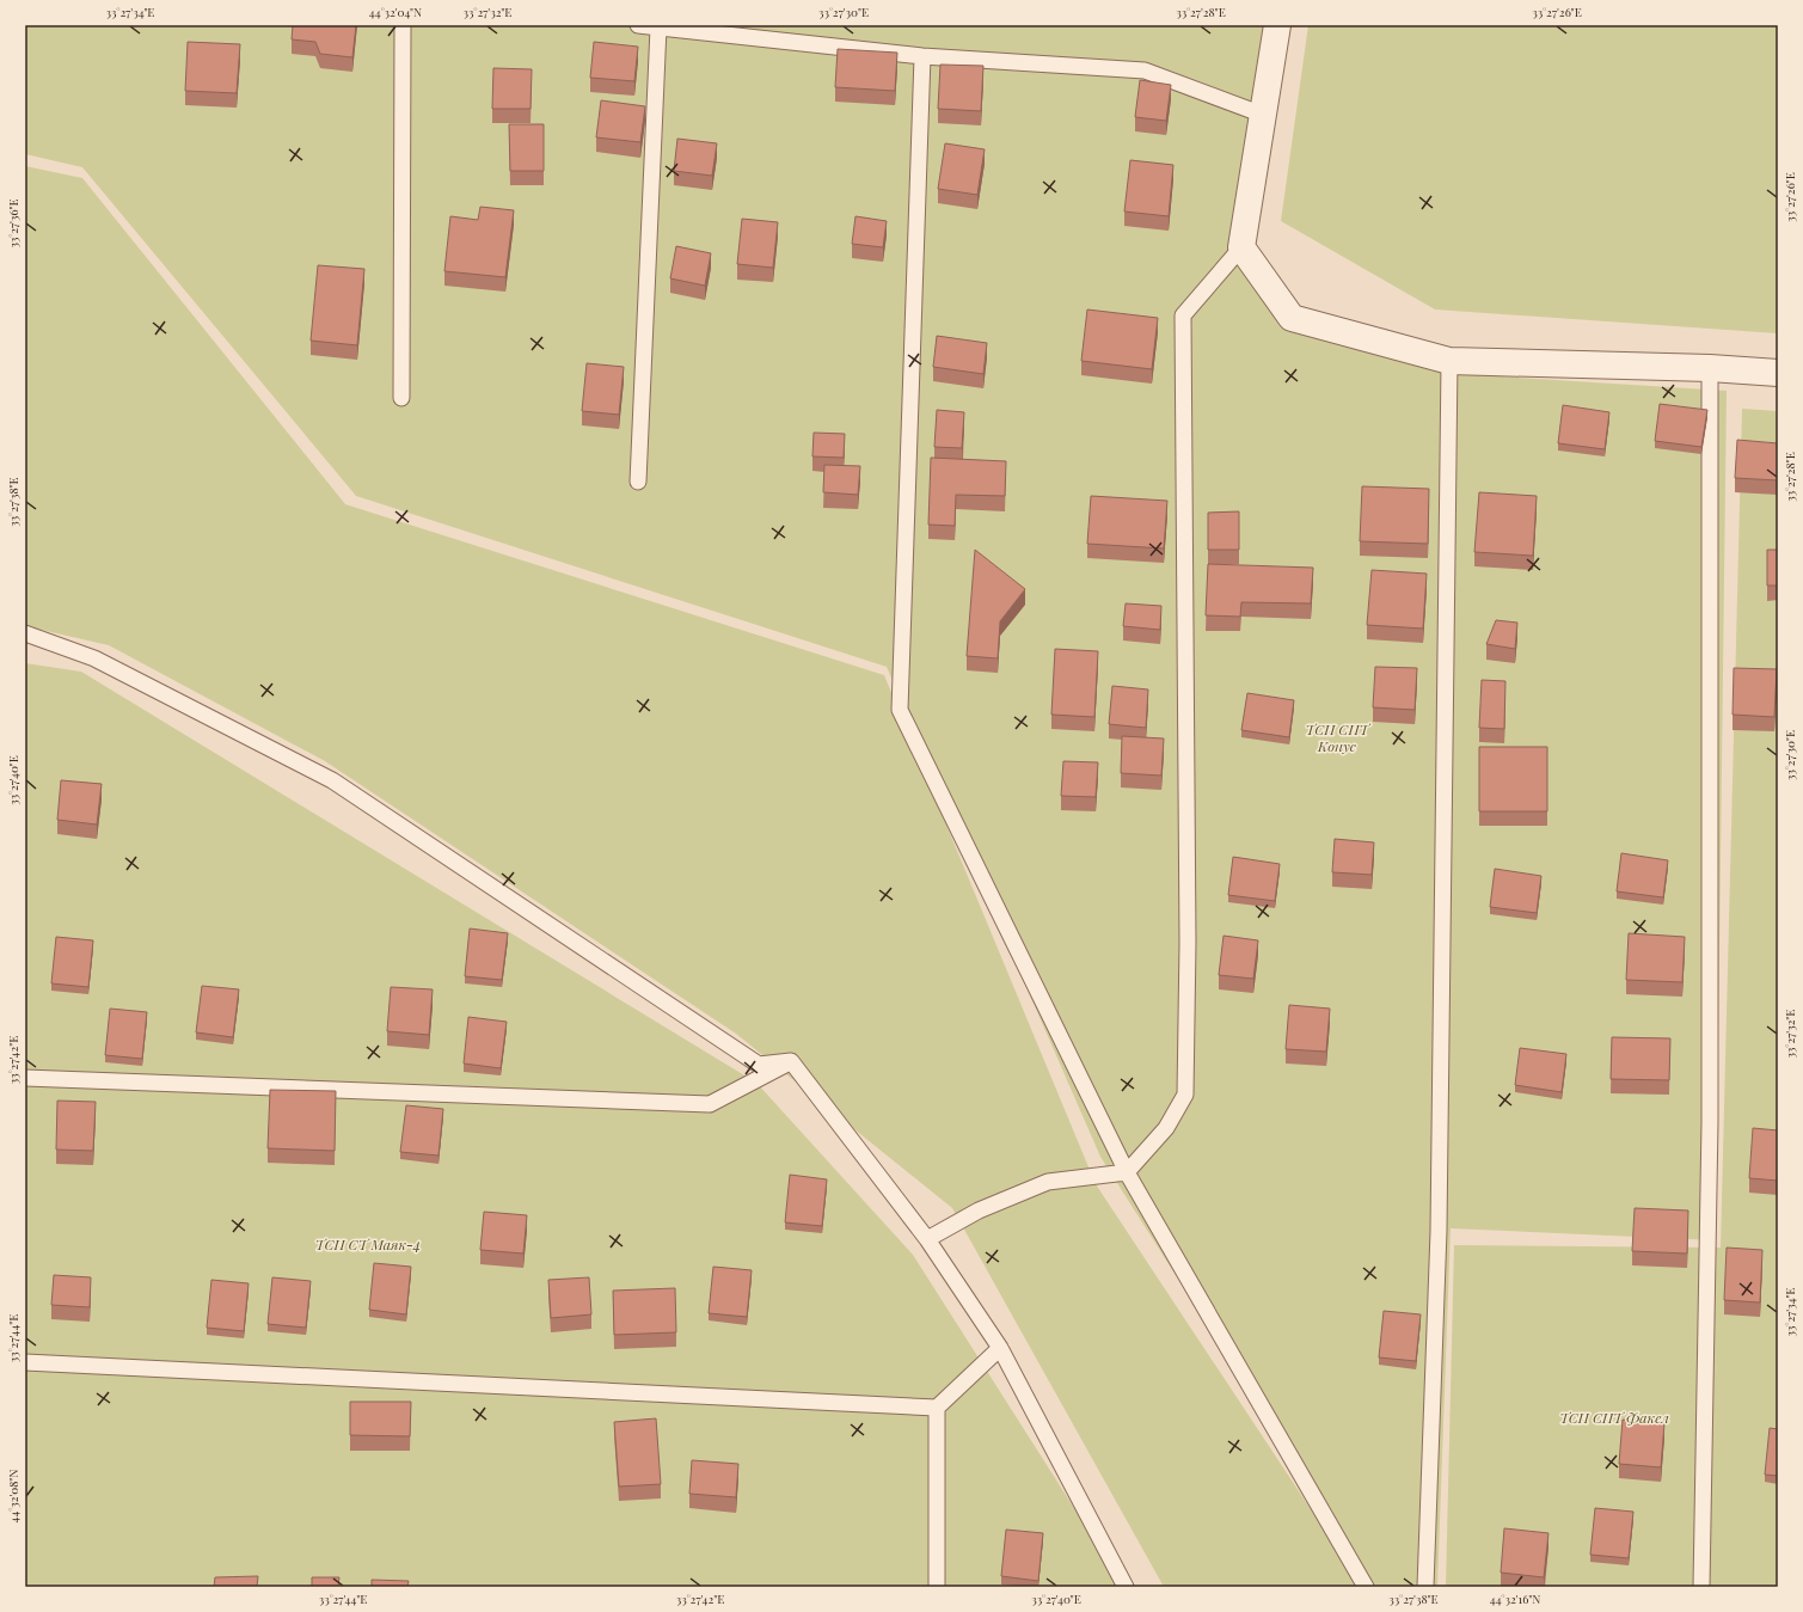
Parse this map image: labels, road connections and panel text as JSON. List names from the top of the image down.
{
  "parks": ["ТСН СНТ Конус", "ТСН СТ Маяк-4", "ТСН СНТ Факел"],
  "coordinates": [
    "33°27'34\"E",
    "44°32'04\"N",
    "33°27'32\"E",
    "33°27'30\"E",
    "33°27'28\"E",
    "33°27'26\"E",
    "33°27'36\"E",
    "33°27'38\"E",
    "33°27'40\"E",
    "33°27'42\"E",
    "33°27'44\"E",
    "44°32'08\"N",
    "44°32'16\"N"
  ]
}
